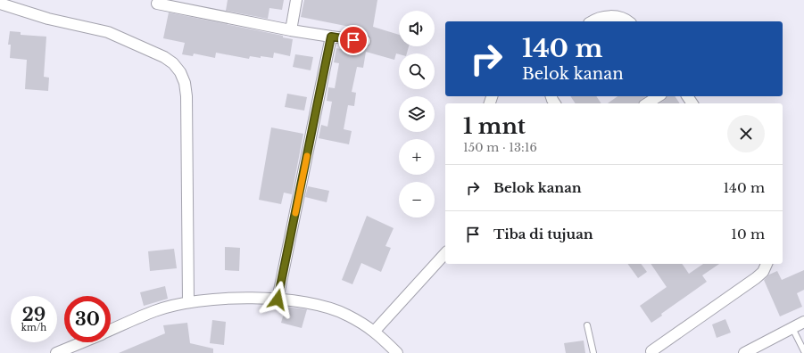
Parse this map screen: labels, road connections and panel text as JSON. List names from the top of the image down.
{
  "page": {
    "map_buttons": ["+", "−"],
    "turn": ["140 m", "Belok kanan"],
    "heading": ["1 mnt", "150 m · 13:16"],
    "list": [
      {
        "name": "Belok kanan",
        "value": "140 m"
      },
      {
        "name": "Tiba di tujuan",
        "value": "10 m"
      }
    ],
    "speed": "29 km/h",
    "limit": "30"
  }
}
